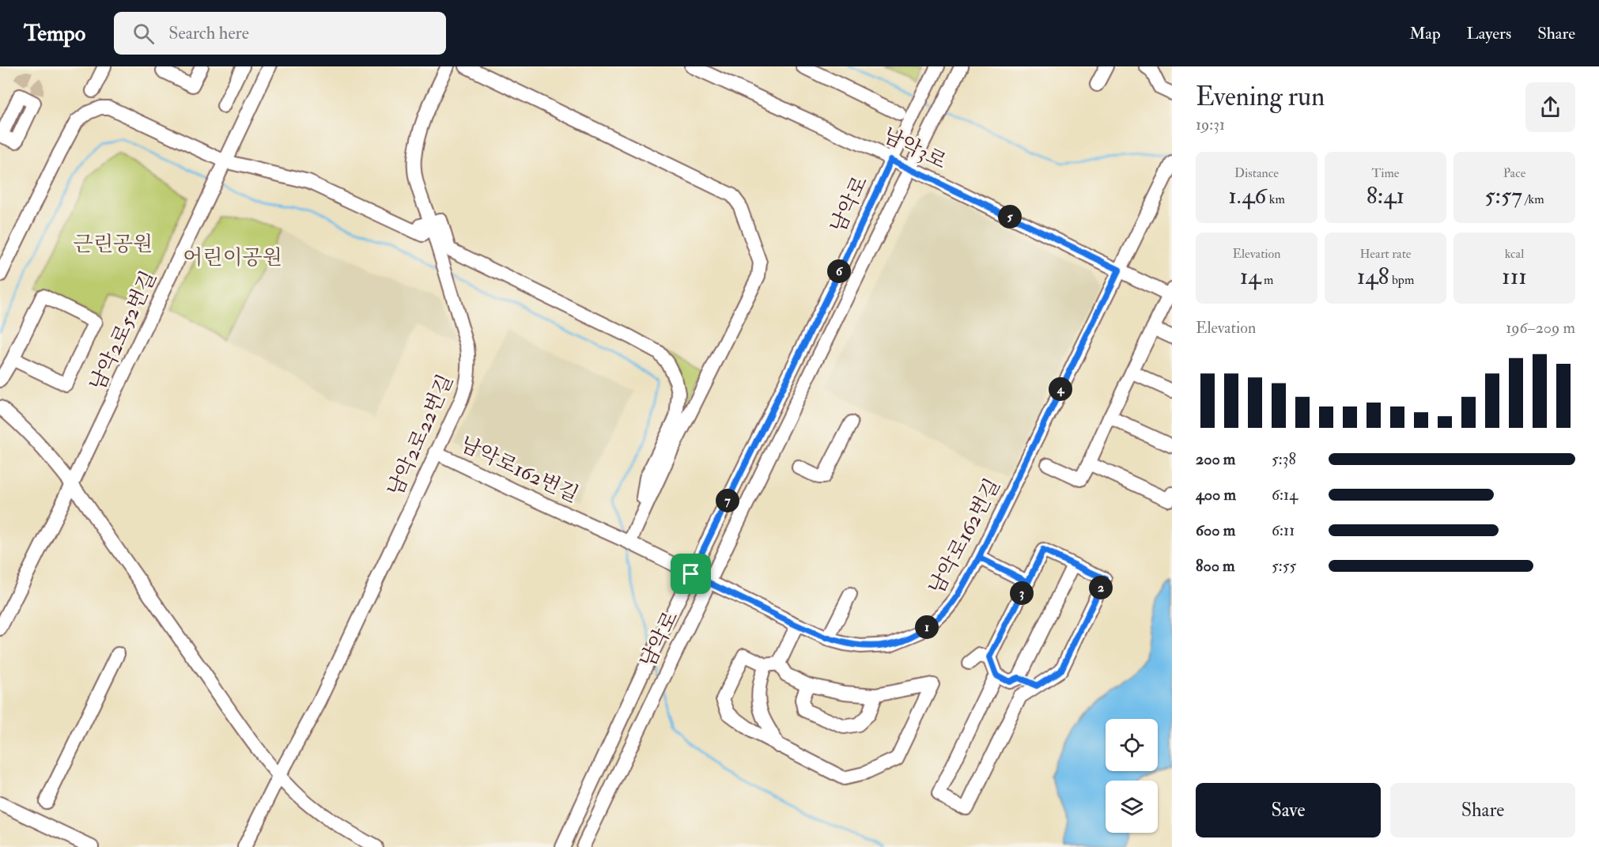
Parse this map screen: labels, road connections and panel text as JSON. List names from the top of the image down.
{
  "streets": {
    "street": [
      "남악3로",
      "남악로",
      "남악2로52번길",
      "남악2로22번길",
      "남악로162번길"
    ]
  },
  "crossings": [
    ["남악3로", "남악로"],
    ["남악3로", "남악로162번길"],
    ["남악로", "남악로162번길"],
    ["남악2로22번길", "남악로162번길"]
  ],
  "parks": ["근린공원", "어린이공원"],
  "page": {
    "header": "Tempo",
    "search": "Search here",
    "nav": ["Map", "Layers", "Share"],
    "heading": ["Evening run", "19:31"],
    "stats": [
      ["Distance", "1.46 km"],
      ["Time", "8:41"],
      ["Pace", "5:57 /km"],
      ["Elevation", "14 m"],
      ["Heart rate", "148 bpm"],
      ["kcal", "111"]
    ],
    "pins": [
      "5",
      "6",
      "4",
      "7",
      "2",
      "3",
      "1"
    ],
    "chart": ["Elevation", "196–209 m"],
    "list": [
      {
        "name": "200 m",
        "note": "5:38"
      },
      {
        "name": "400 m",
        "note": "6:14"
      },
      {
        "name": "600 m",
        "note": "6:11"
      },
      {
        "name": "800 m",
        "note": "5:55"
      }
    ],
    "buttons": ["Save", "Share"]
  }
}
